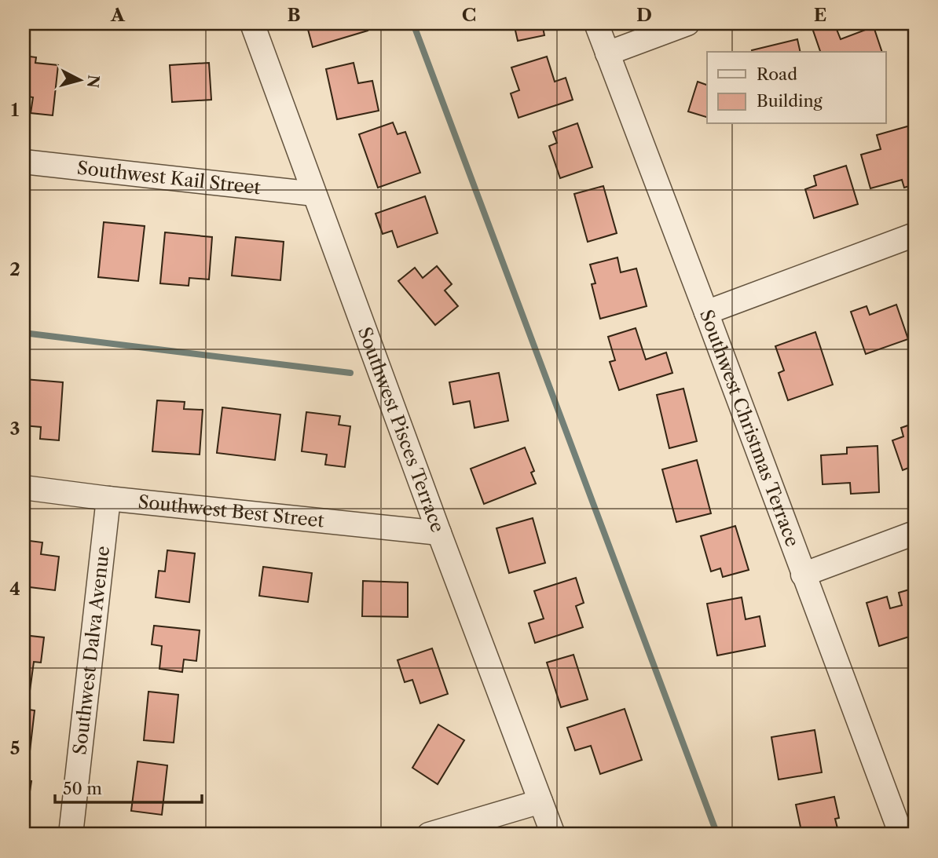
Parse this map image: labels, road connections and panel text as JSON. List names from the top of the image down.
{
  "streets": {
    "street": [
      "Southwest Kail Street",
      "Southwest Christmas Terrace",
      "Southwest Pisces Terrace",
      "Southwest Best Street",
      "Southwest Dalva Avenue"
    ]
  },
  "crossings": [
    ["Southwest Kail Street", "Southwest Pisces Terrace"],
    ["Southwest Pisces Terrace", "Southwest Best Street"],
    ["Southwest Best Street", "Southwest Dalva Avenue"]
  ],
  "legend": ["Road", "Building"],
  "scale_bar": "50 m",
  "north": "right",
  "grid": {
    "columns": [
      "A",
      "B",
      "C",
      "D",
      "E"
    ],
    "rows": [
      "1",
      "2",
      "3",
      "4",
      "5"
    ]
  }
}
